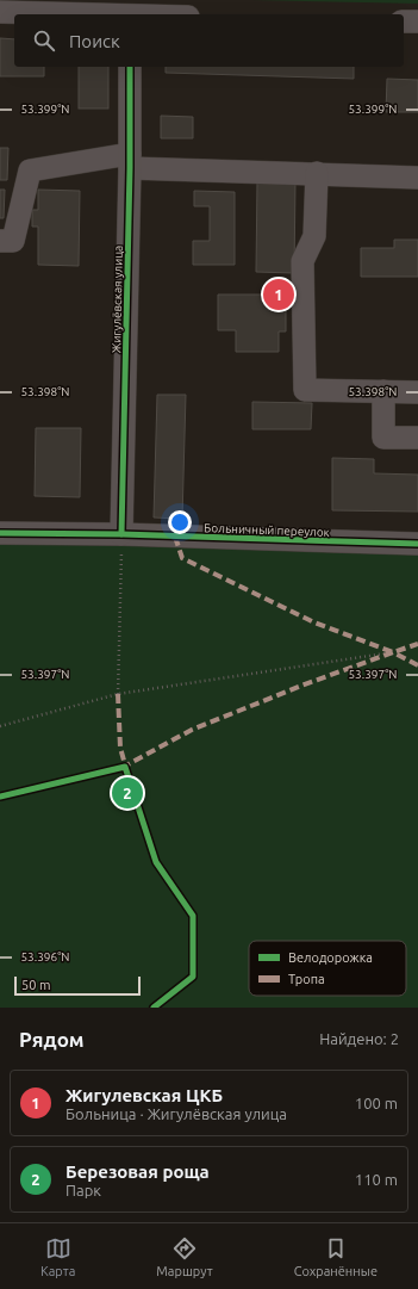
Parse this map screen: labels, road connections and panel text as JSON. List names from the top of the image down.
{
  "streets": {
    "street": ["Жигулёвская улица", "Больничный переулок"]
  },
  "crossings": [
    ["Жигулёвская улица", "Больничный переулок"]
  ],
  "legend": ["Велодорожка", "Тропа"],
  "scale_bar": "50 m",
  "page": {
    "search": "Поиск",
    "pins": ["1", "2"],
    "scale": "50 m",
    "heading": ["Рядом", "Найдено: 2"],
    "list": [
      {
        "mark": "1",
        "name": "Жигулевская ЦКБ",
        "note": "Больница · Жигулёвская улица",
        "value": "100 m"
      },
      {
        "mark": "2",
        "name": "Березовая роща",
        "note": "Парк",
        "value": "110 m"
      }
    ],
    "nav": ["Карта", "Маршрут", "Сохранённые"]
  },
  "coordinates": [
    "53.399°N",
    "53.398°N",
    "53.397°N",
    "53.396°N"
  ]
}
